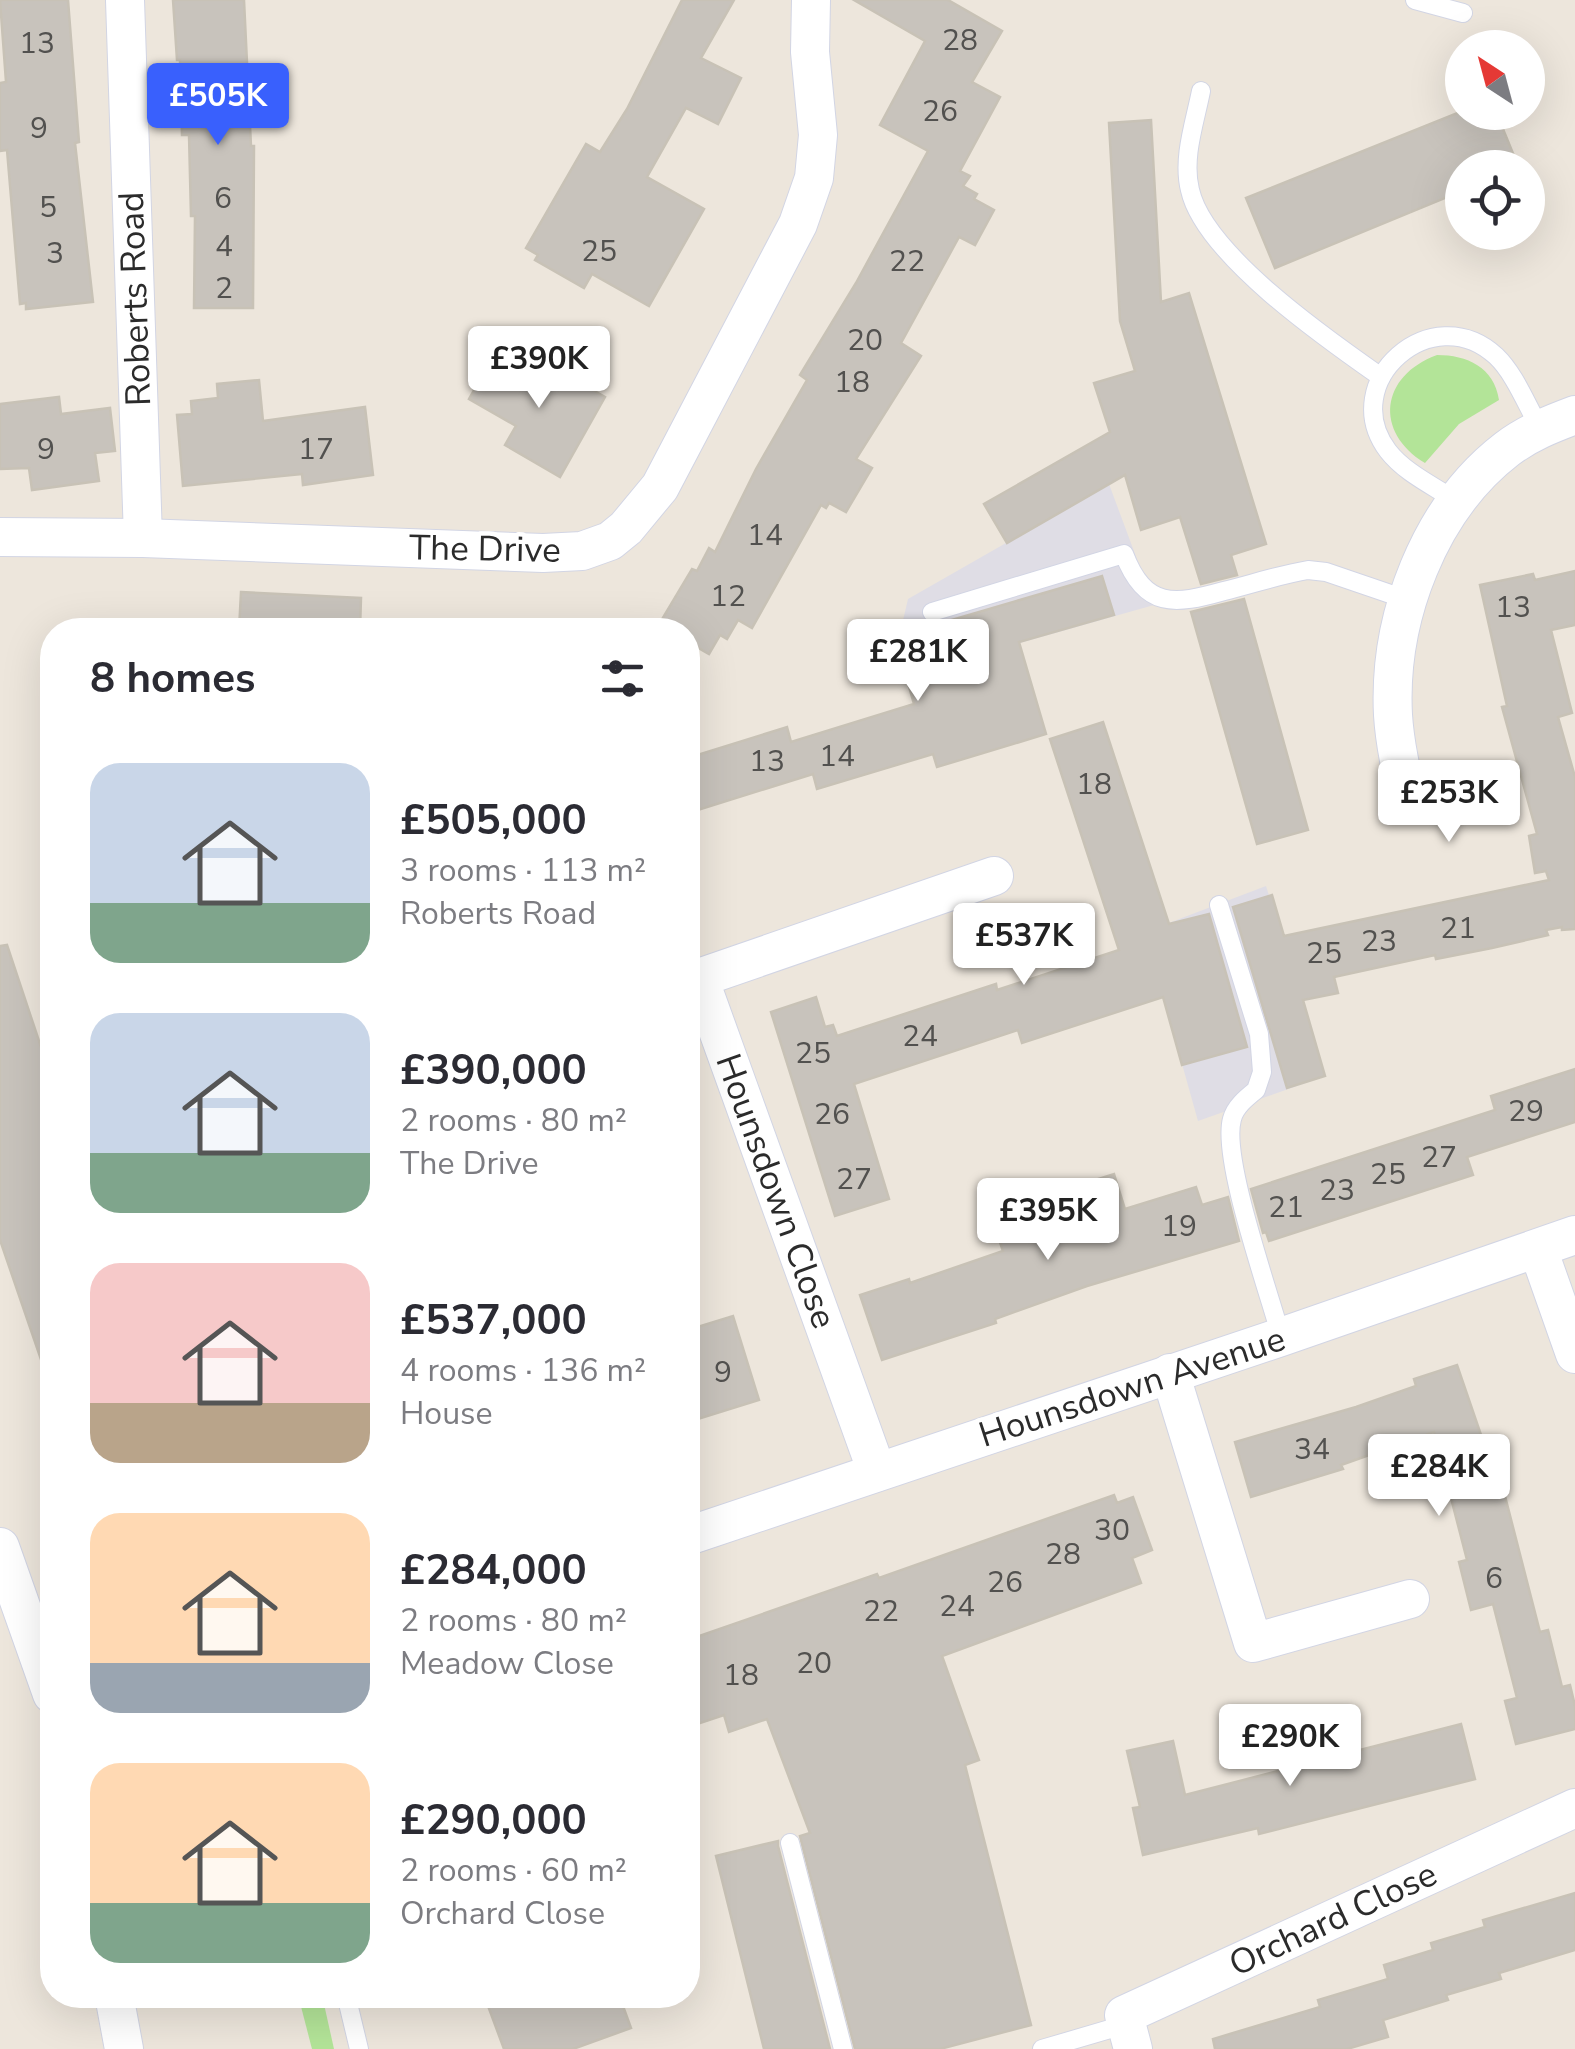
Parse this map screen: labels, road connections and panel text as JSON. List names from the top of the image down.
{
  "streets": {
    "street": [
      "Roberts Road",
      "The Drive",
      "Hounsdown Close",
      "Hounsdown Avenue",
      "Orchard Close"
    ]
  },
  "crossings": [
    ["Roberts Road", "The Drive"],
    ["Hounsdown Close", "Hounsdown Avenue"]
  ],
  "house_numbers": [
    "28",
    "13",
    "26",
    "9",
    "6",
    "5",
    "4",
    "25",
    "3",
    "22",
    "2",
    "20",
    "18",
    "9",
    "17",
    "14",
    "12",
    "13",
    "14",
    "13",
    "18",
    "21",
    "23",
    "25",
    "24",
    "25",
    "29",
    "26",
    "27",
    "25",
    "27",
    "23",
    "21",
    "19",
    "9",
    "34",
    "30",
    "28",
    "6",
    "26",
    "24",
    "22",
    "20",
    "18"
  ],
  "north": "top left",
  "page": {
    "price": [
      "£505K",
      "£390K",
      "£281K",
      "£253K",
      "£537K",
      "£395K",
      "£284K",
      "£290K"
    ],
    "heading": "8 homes",
    "list": [
      {
        "name": "£505,000",
        "note": "3 rooms · 113 m² · Roberts Road"
      },
      {
        "name": "£390,000",
        "note": "2 rooms · 80 m² · The Drive"
      },
      {
        "name": "£537,000",
        "note": "4 rooms · 136 m² · House"
      },
      {
        "name": "£284,000",
        "note": "2 rooms · 80 m² · Meadow Close"
      },
      {
        "name": "£290,000",
        "note": "2 rooms · 60 m² · Orchard Close"
      }
    ]
  }
}
